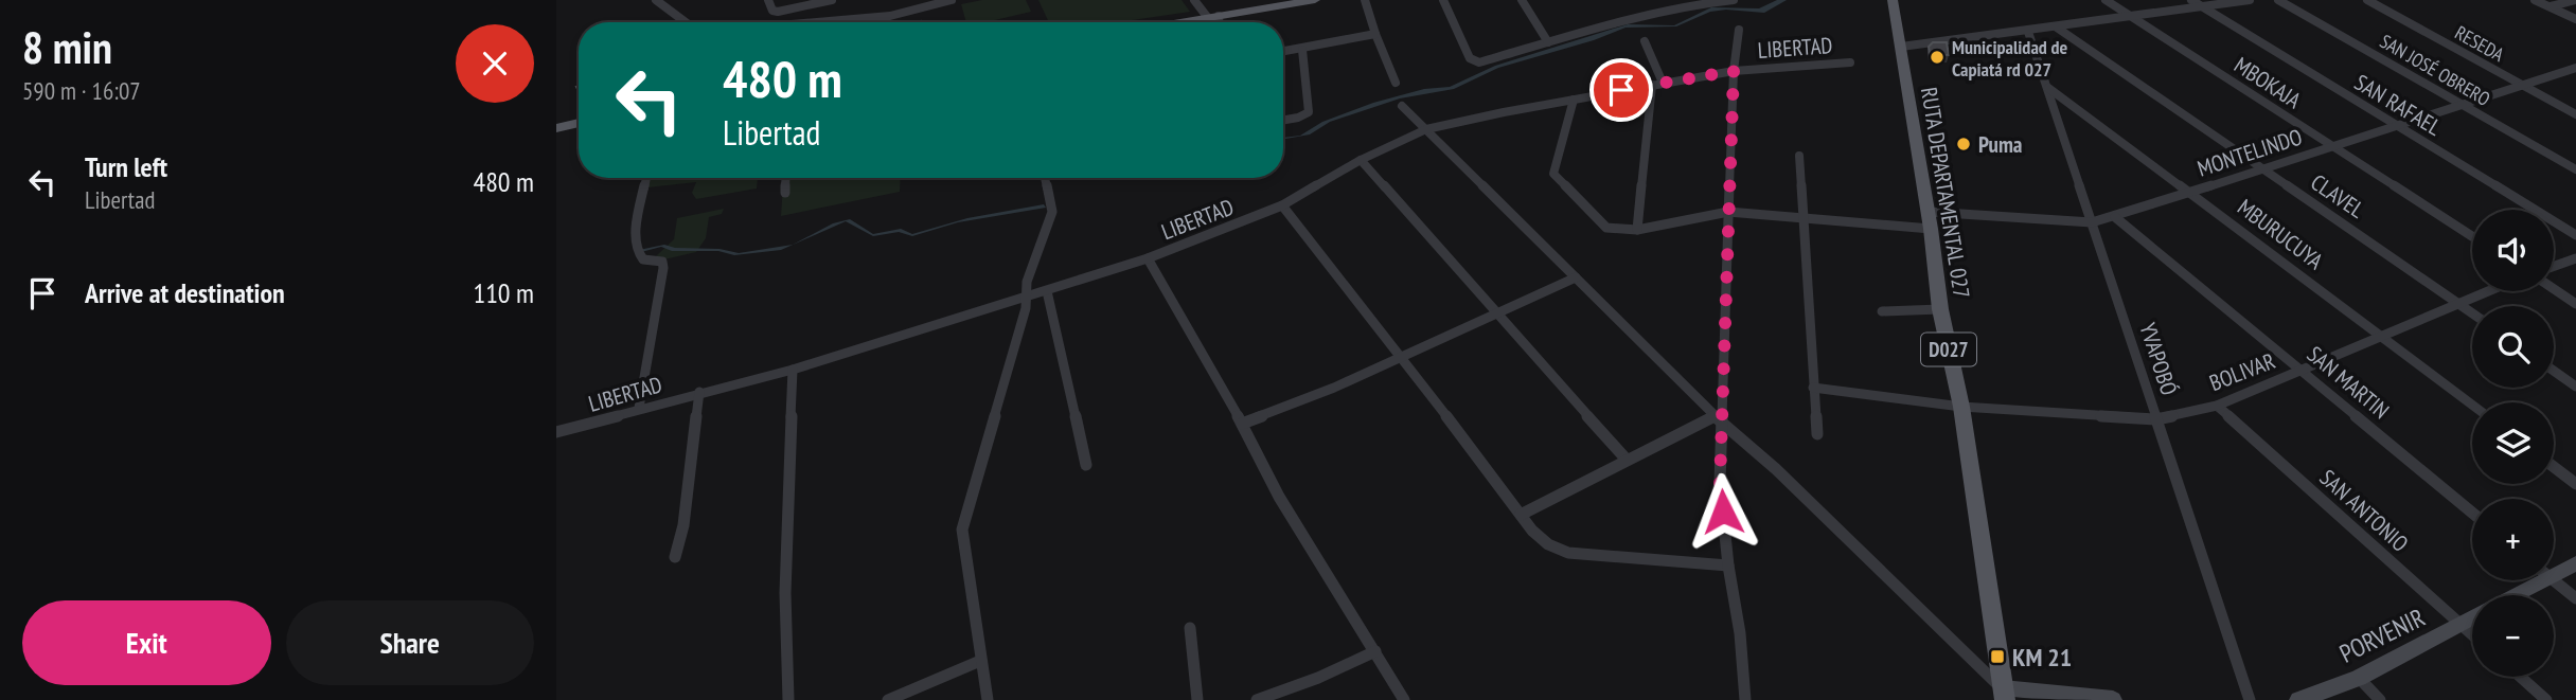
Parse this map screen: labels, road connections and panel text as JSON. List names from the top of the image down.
{
  "streets": {
    "main road": ["RUTA DEPARTAMENTAL 027", "D027"],
    "street": [
      "RESEDA",
      "LIBERTAD",
      "SAN JOSÉ OBRERO",
      "MBOKAJA",
      "SAN RAFAEL",
      "MONTELINDO",
      "CLAVEL",
      "MBURUCUYA",
      "YVAPOBÓ",
      "BOLIVAR",
      "SAN MARTIN",
      "SAN ANTONIO",
      "PORVENIR"
    ]
  },
  "crossings": [
    ["RESEDA", "MONTELINDO"],
    ["SAN JOSÉ OBRERO", "MONTELINDO"],
    ["MBOKAJA", "MONTELINDO"],
    ["SAN RAFAEL", "MONTELINDO"],
    ["MONTELINDO", "RUTA DEPARTAMENTAL 027"],
    ["MONTELINDO", "CLAVEL"],
    ["MONTELINDO", "MBURUCUYA"],
    ["MONTELINDO", "YVAPOBÓ"],
    ["MONTELINDO", "SAN MARTIN"],
    ["RUTA DEPARTAMENTAL 027", "BOLIVAR"],
    ["CLAVEL", "BOLIVAR"],
    ["MBURUCUYA", "YVAPOBÓ"],
    ["MBURUCUYA", "BOLIVAR"],
    ["YVAPOBÓ", "BOLIVAR"],
    ["BOLIVAR", "SAN MARTIN"],
    ["BOLIVAR", "SAN ANTONIO"],
    ["SAN ANTONIO", "PORVENIR"]
  ],
  "places": {
    "other": ["Municipalidad de Capiatá rd 027", "Puma"],
    "transit": ["KM 21"]
  },
  "page": {
    "heading": ["8 min", "590 m · 16:07"],
    "turn": ["480 m", "Libertad"],
    "list": [
      {
        "name": "Turn left",
        "note": "Libertad",
        "value": "480 m"
      },
      {
        "name": "Arrive at destination",
        "value": "110 m"
      }
    ],
    "map_buttons": ["+", "−"],
    "buttons": ["Exit", "Share"]
  }
}
